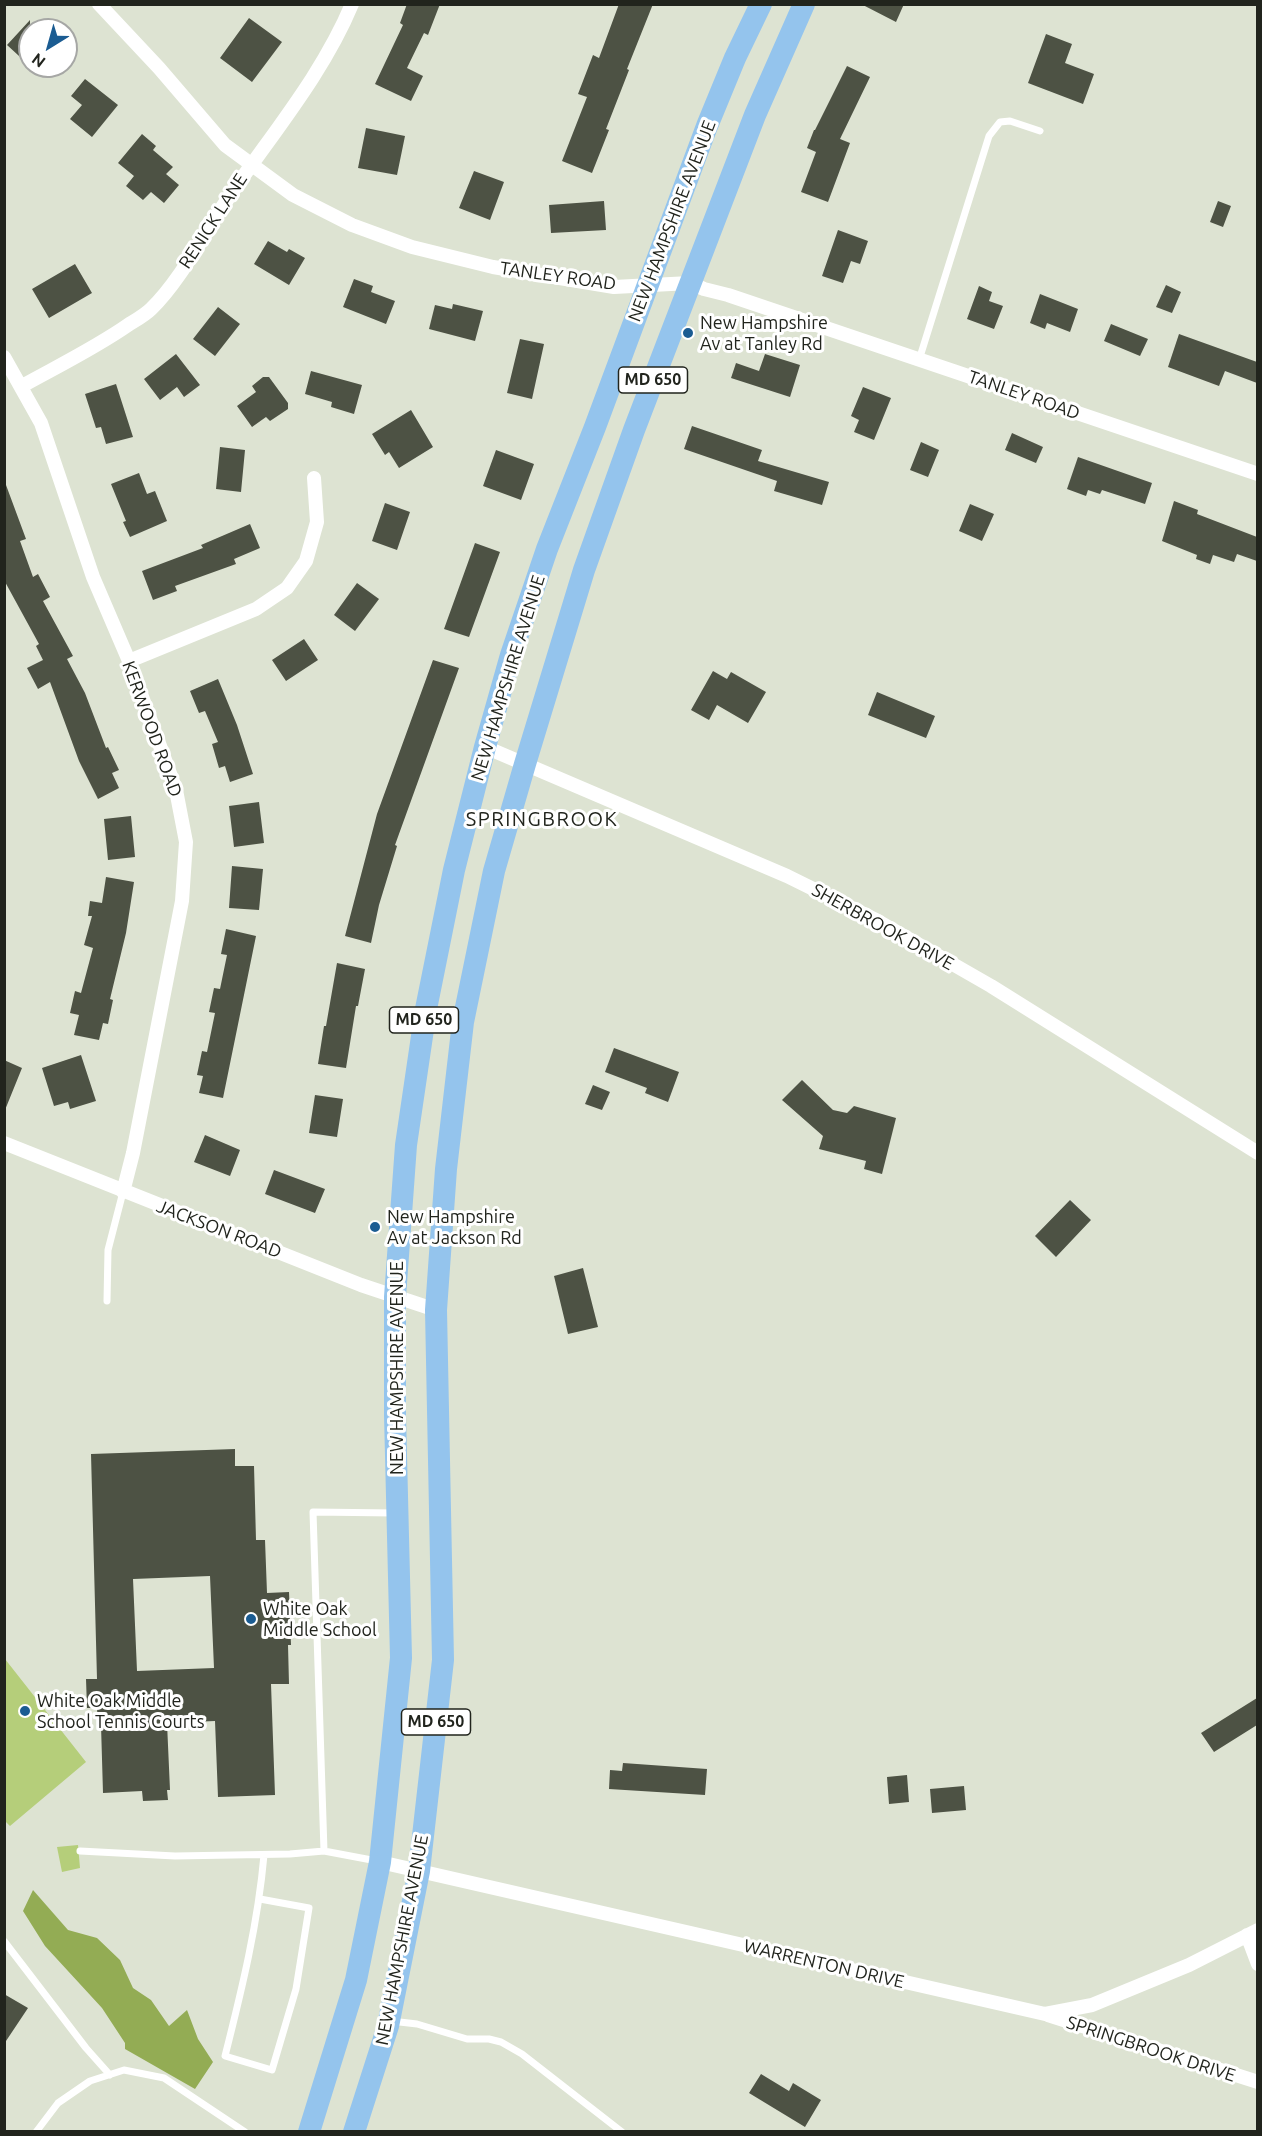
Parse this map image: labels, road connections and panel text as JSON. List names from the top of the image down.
{
  "streets": {
    "main road": ["NEW HAMPSHIRE AVENUE", "MD 650"],
    "street": [
      "RENICK LANE",
      "TANLEY ROAD",
      "KERWOOD ROAD",
      "SHERBROOK DRIVE",
      "JACKSON ROAD",
      "WARRENTON DRIVE",
      "SPRINGBROOK DRIVE"
    ]
  },
  "crossings": [
    ["RENICK LANE", "TANLEY ROAD"],
    ["RENICK LANE", "KERWOOD ROAD"],
    ["NEW HAMPSHIRE AVENUE", "TANLEY ROAD"],
    ["NEW HAMPSHIRE AVENUE", "SHERBROOK DRIVE"],
    ["NEW HAMPSHIRE AVENUE", "JACKSON ROAD"],
    ["NEW HAMPSHIRE AVENUE", "WARRENTON DRIVE"],
    ["KERWOOD ROAD", "JACKSON ROAD"],
    ["WARRENTON DRIVE", "SPRINGBROOK DRIVE"]
  ],
  "districts": ["SPRINGBROOK"],
  "places": [
    "New Hampshire Av at Tanley Rd",
    "New Hampshire Av at Jackson Rd",
    "White Oak Middle School",
    "White Oak Middle School Tennis Courts"
  ],
  "north": "bottom left"
}
